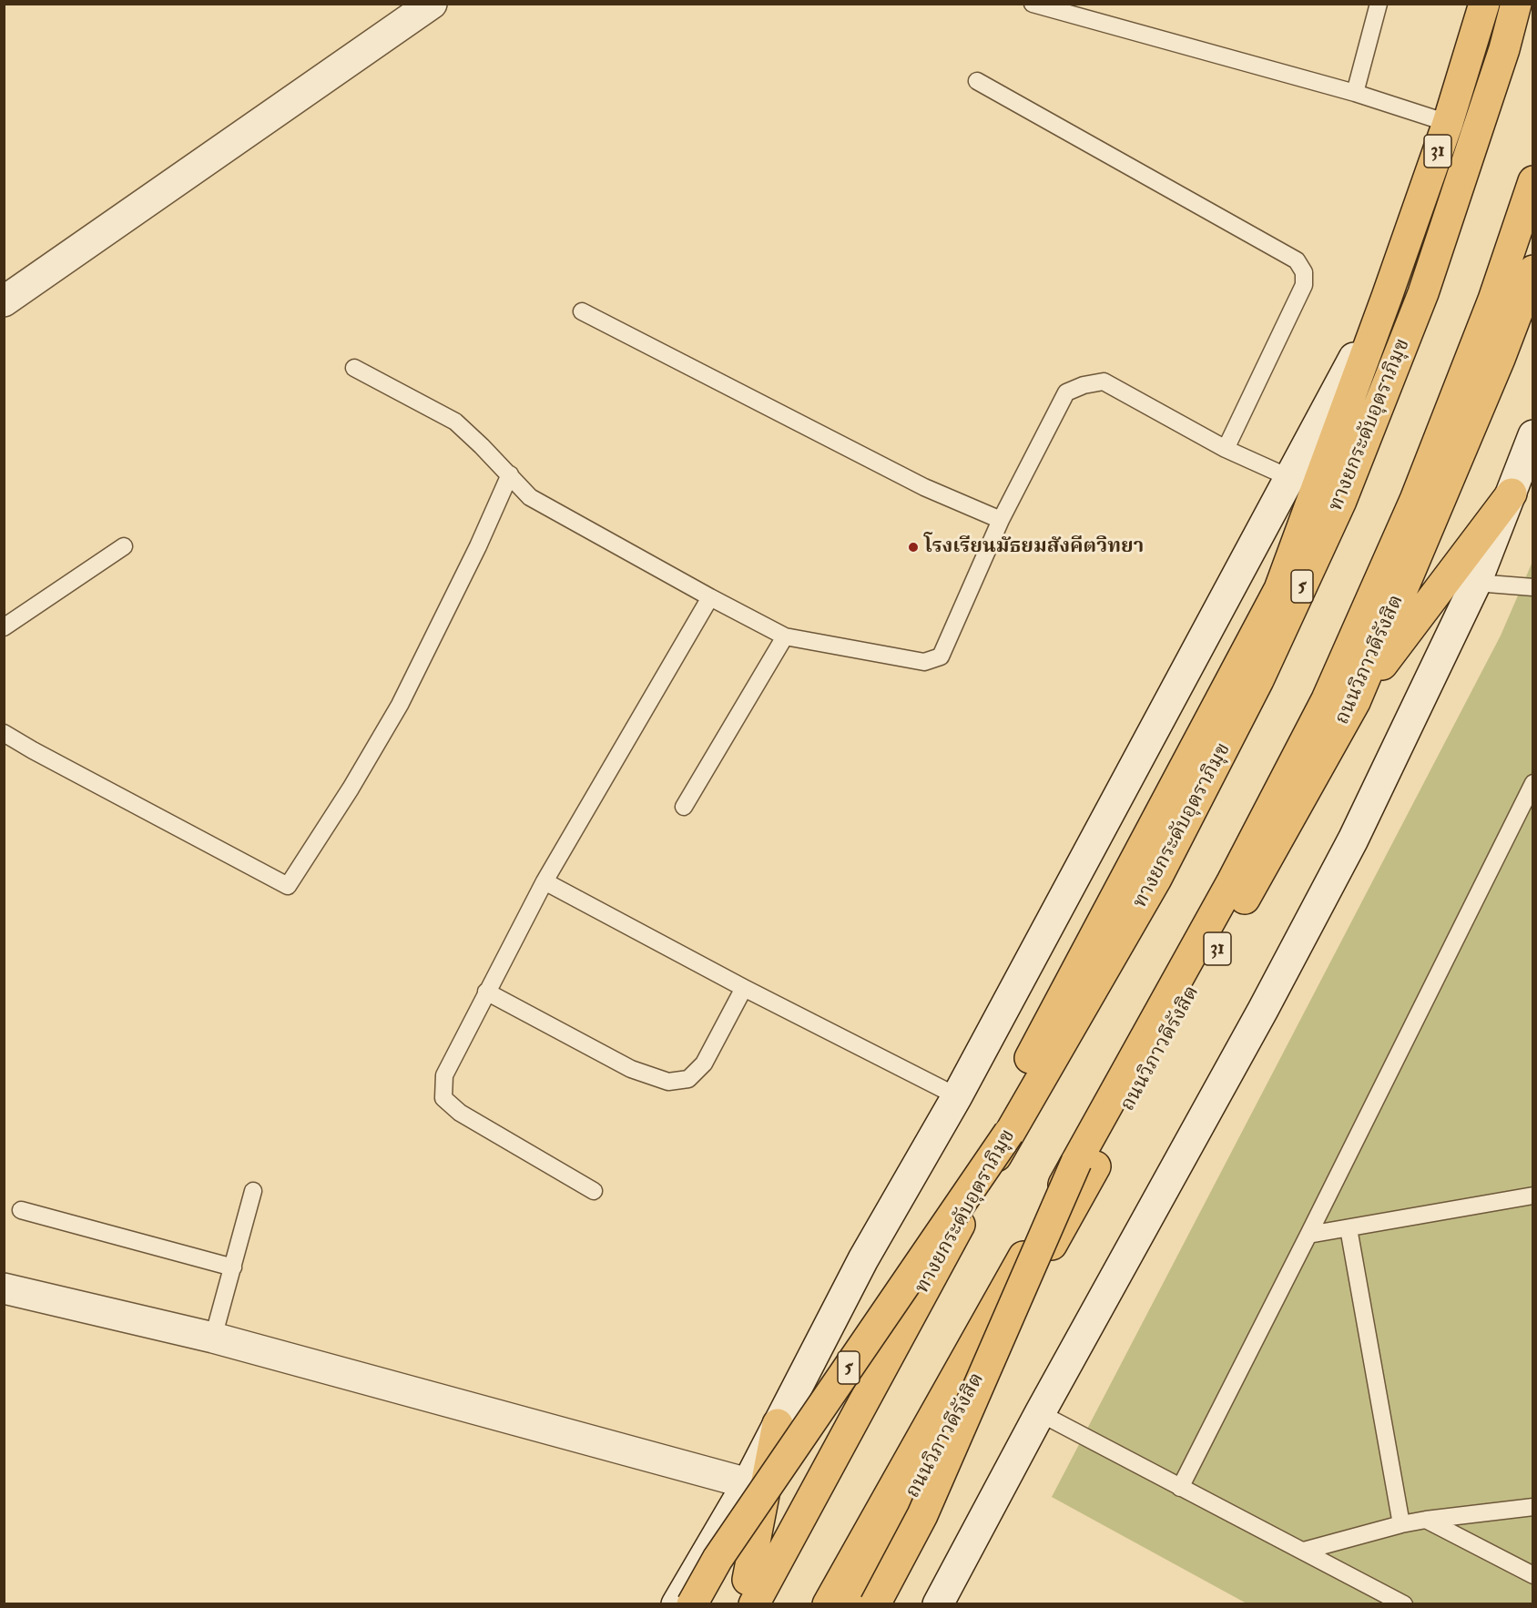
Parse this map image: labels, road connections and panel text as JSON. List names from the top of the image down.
{
  "streets": {
    "highway": [
      "31",
      "ทางยกระดับอุตราภิมุข",
      "5",
      "ถนนวิภาวดีรังสิต"
    ]
  },
  "crossings": [
    ["31", "ทางยกระดับอุตราภิมุข"],
    ["ทางยกระดับอุตราภิมุข", "5"]
  ],
  "places": ["โรงเรียนมัธยมสังคีตวิทยา"]
}
